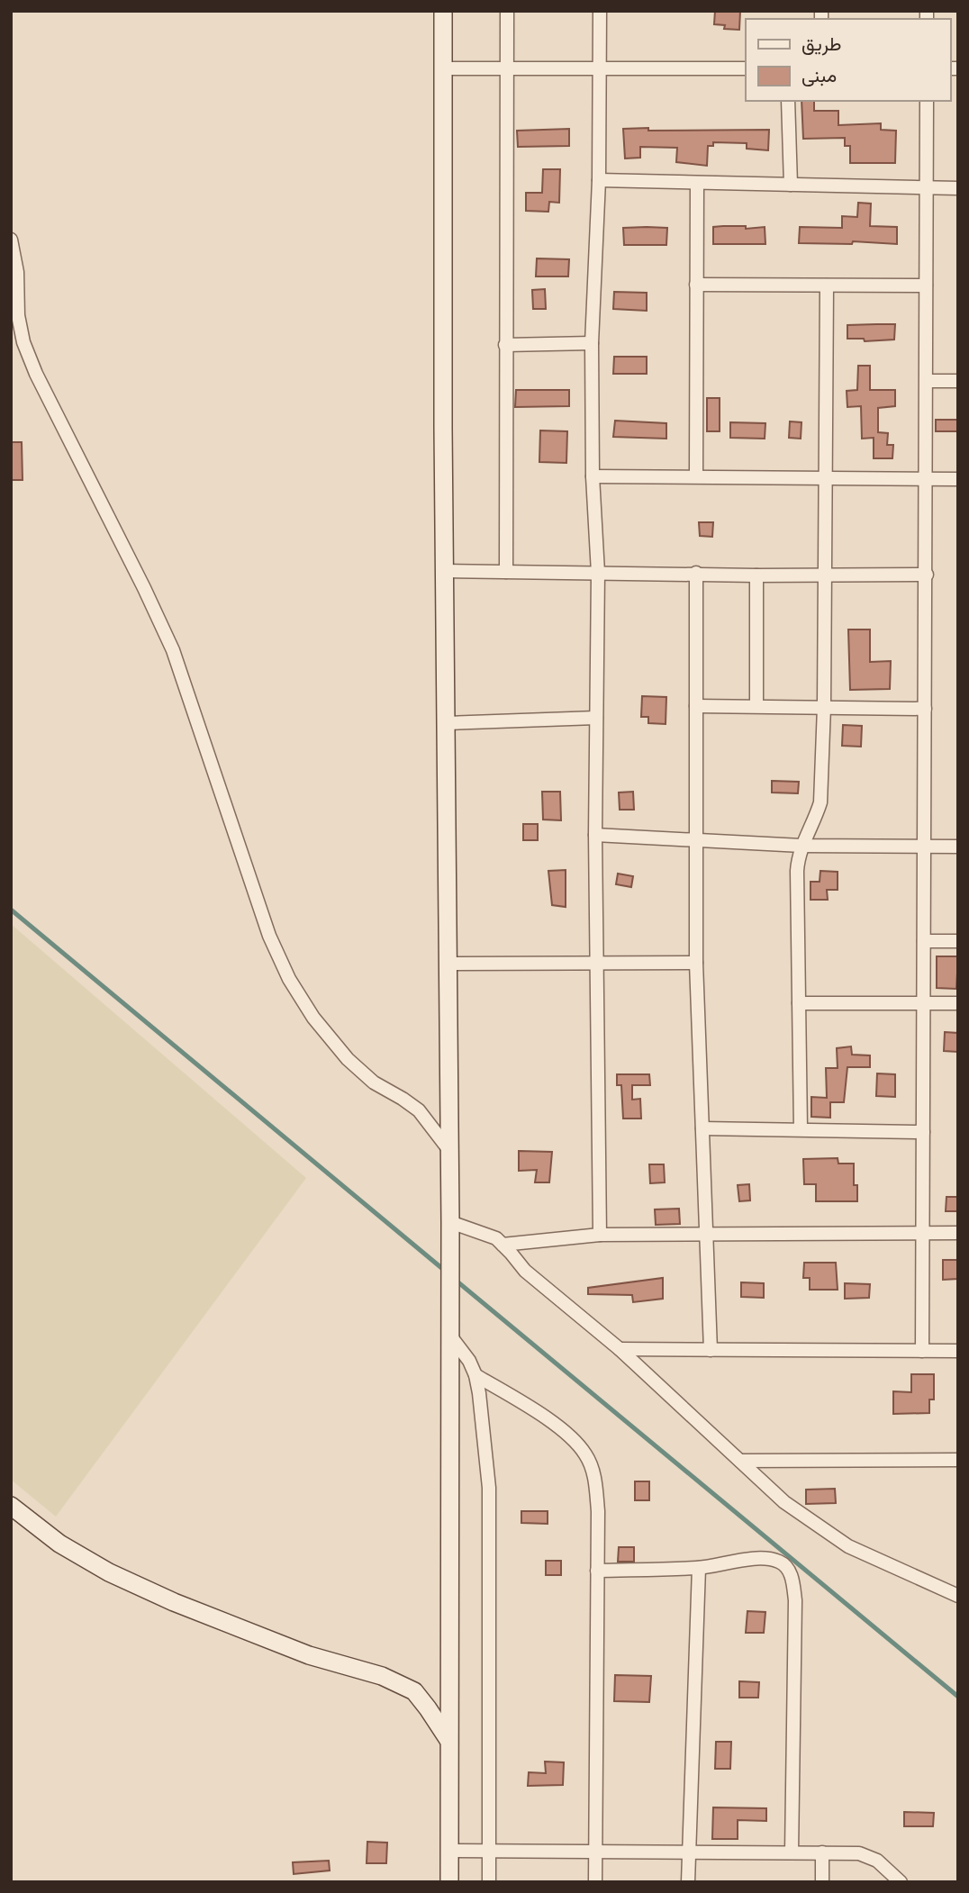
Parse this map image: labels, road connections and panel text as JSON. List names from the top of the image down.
{
  "legend": ["طريق", "مبنى"]
}
